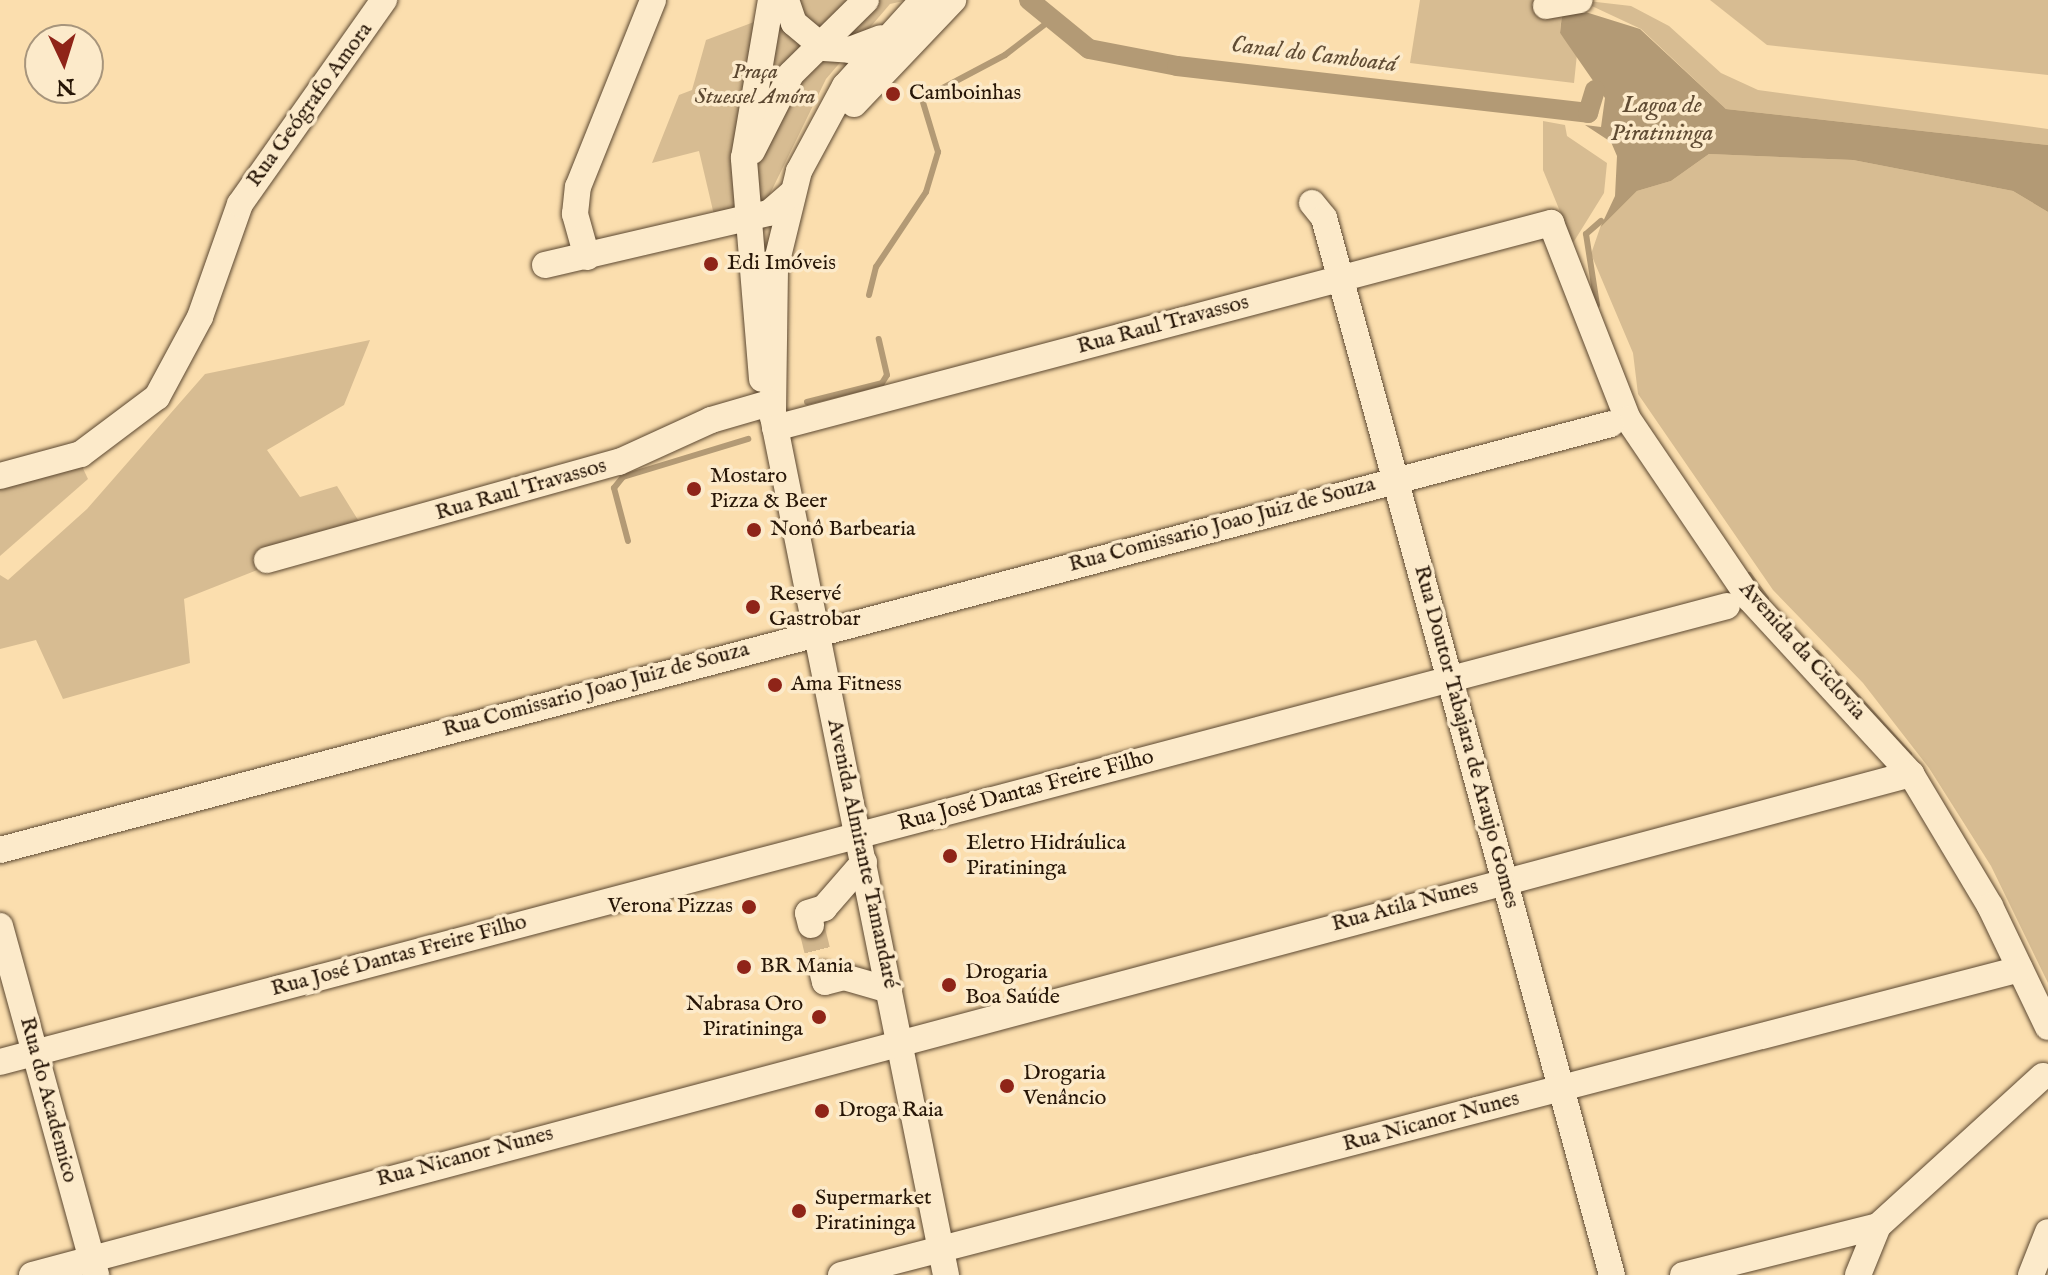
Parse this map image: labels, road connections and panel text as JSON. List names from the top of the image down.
{
  "streets": {
    "street": [
      "Rua Geógrafo Amora",
      "Rua Raul Travassos",
      "Rua Comissario Joao Juiz de Souza",
      "Avenida da Ciclovia",
      "Rua Doutor Tabajara de Araujo Gomes",
      "Rua José Dantas Freire Filho",
      "Avenida Almirante Tamandaré",
      "Rua Atila Nunes",
      "Rua do Academico",
      "Rua Nicanor Nunes"
    ]
  },
  "crossings": [
    ["Rua Raul Travassos", "Avenida da Ciclovia"],
    ["Rua Raul Travassos", "Rua Doutor Tabajara de Araujo Gomes"],
    ["Rua Raul Travassos", "Avenida Almirante Tamandaré"],
    ["Rua Comissario Joao Juiz de Souza", "Rua Doutor Tabajara de Araujo Gomes"],
    ["Rua Comissario Joao Juiz de Souza", "Avenida Almirante Tamandaré"],
    ["Avenida da Ciclovia", "Rua Atila Nunes"],
    ["Avenida da Ciclovia", "Rua Nicanor Nunes"],
    ["Rua Doutor Tabajara de Araujo Gomes", "Rua José Dantas Freire Filho"],
    ["Rua Doutor Tabajara de Araujo Gomes", "Rua Atila Nunes"],
    ["Rua Doutor Tabajara de Araujo Gomes", "Rua Nicanor Nunes"],
    ["Rua José Dantas Freire Filho", "Avenida Almirante Tamandaré"],
    ["Rua José Dantas Freire Filho", "Rua do Academico"],
    ["Avenida Almirante Tamandaré", "Rua Atila Nunes"],
    ["Avenida Almirante Tamandaré", "Rua Nicanor Nunes"],
    ["Rua Atila Nunes", "Rua Nicanor Nunes"],
    ["Rua do Academico", "Rua Nicanor Nunes"]
  ],
  "water": ["Canal do Camboatá", "Lagoa de Piratininga"],
  "parks": ["Praça Stuessel Amóra"],
  "places": [
    "Camboinhas",
    "Edi Imóveis",
    "Mostaro Pizza & Beer",
    "Nonô Barbearia",
    "Reservé Gastrobar",
    "Ama Fitness",
    "Eletro Hidráulica Piratininga",
    "Verona Pizzas",
    "BR Mania",
    "Drogaria Boa Saúde",
    "Nabrasa Oro Piratininga",
    "Drogaria Venâncio",
    "Droga Raia",
    "Supermarket Piratininga"
  ],
  "north": "bottom"
}
